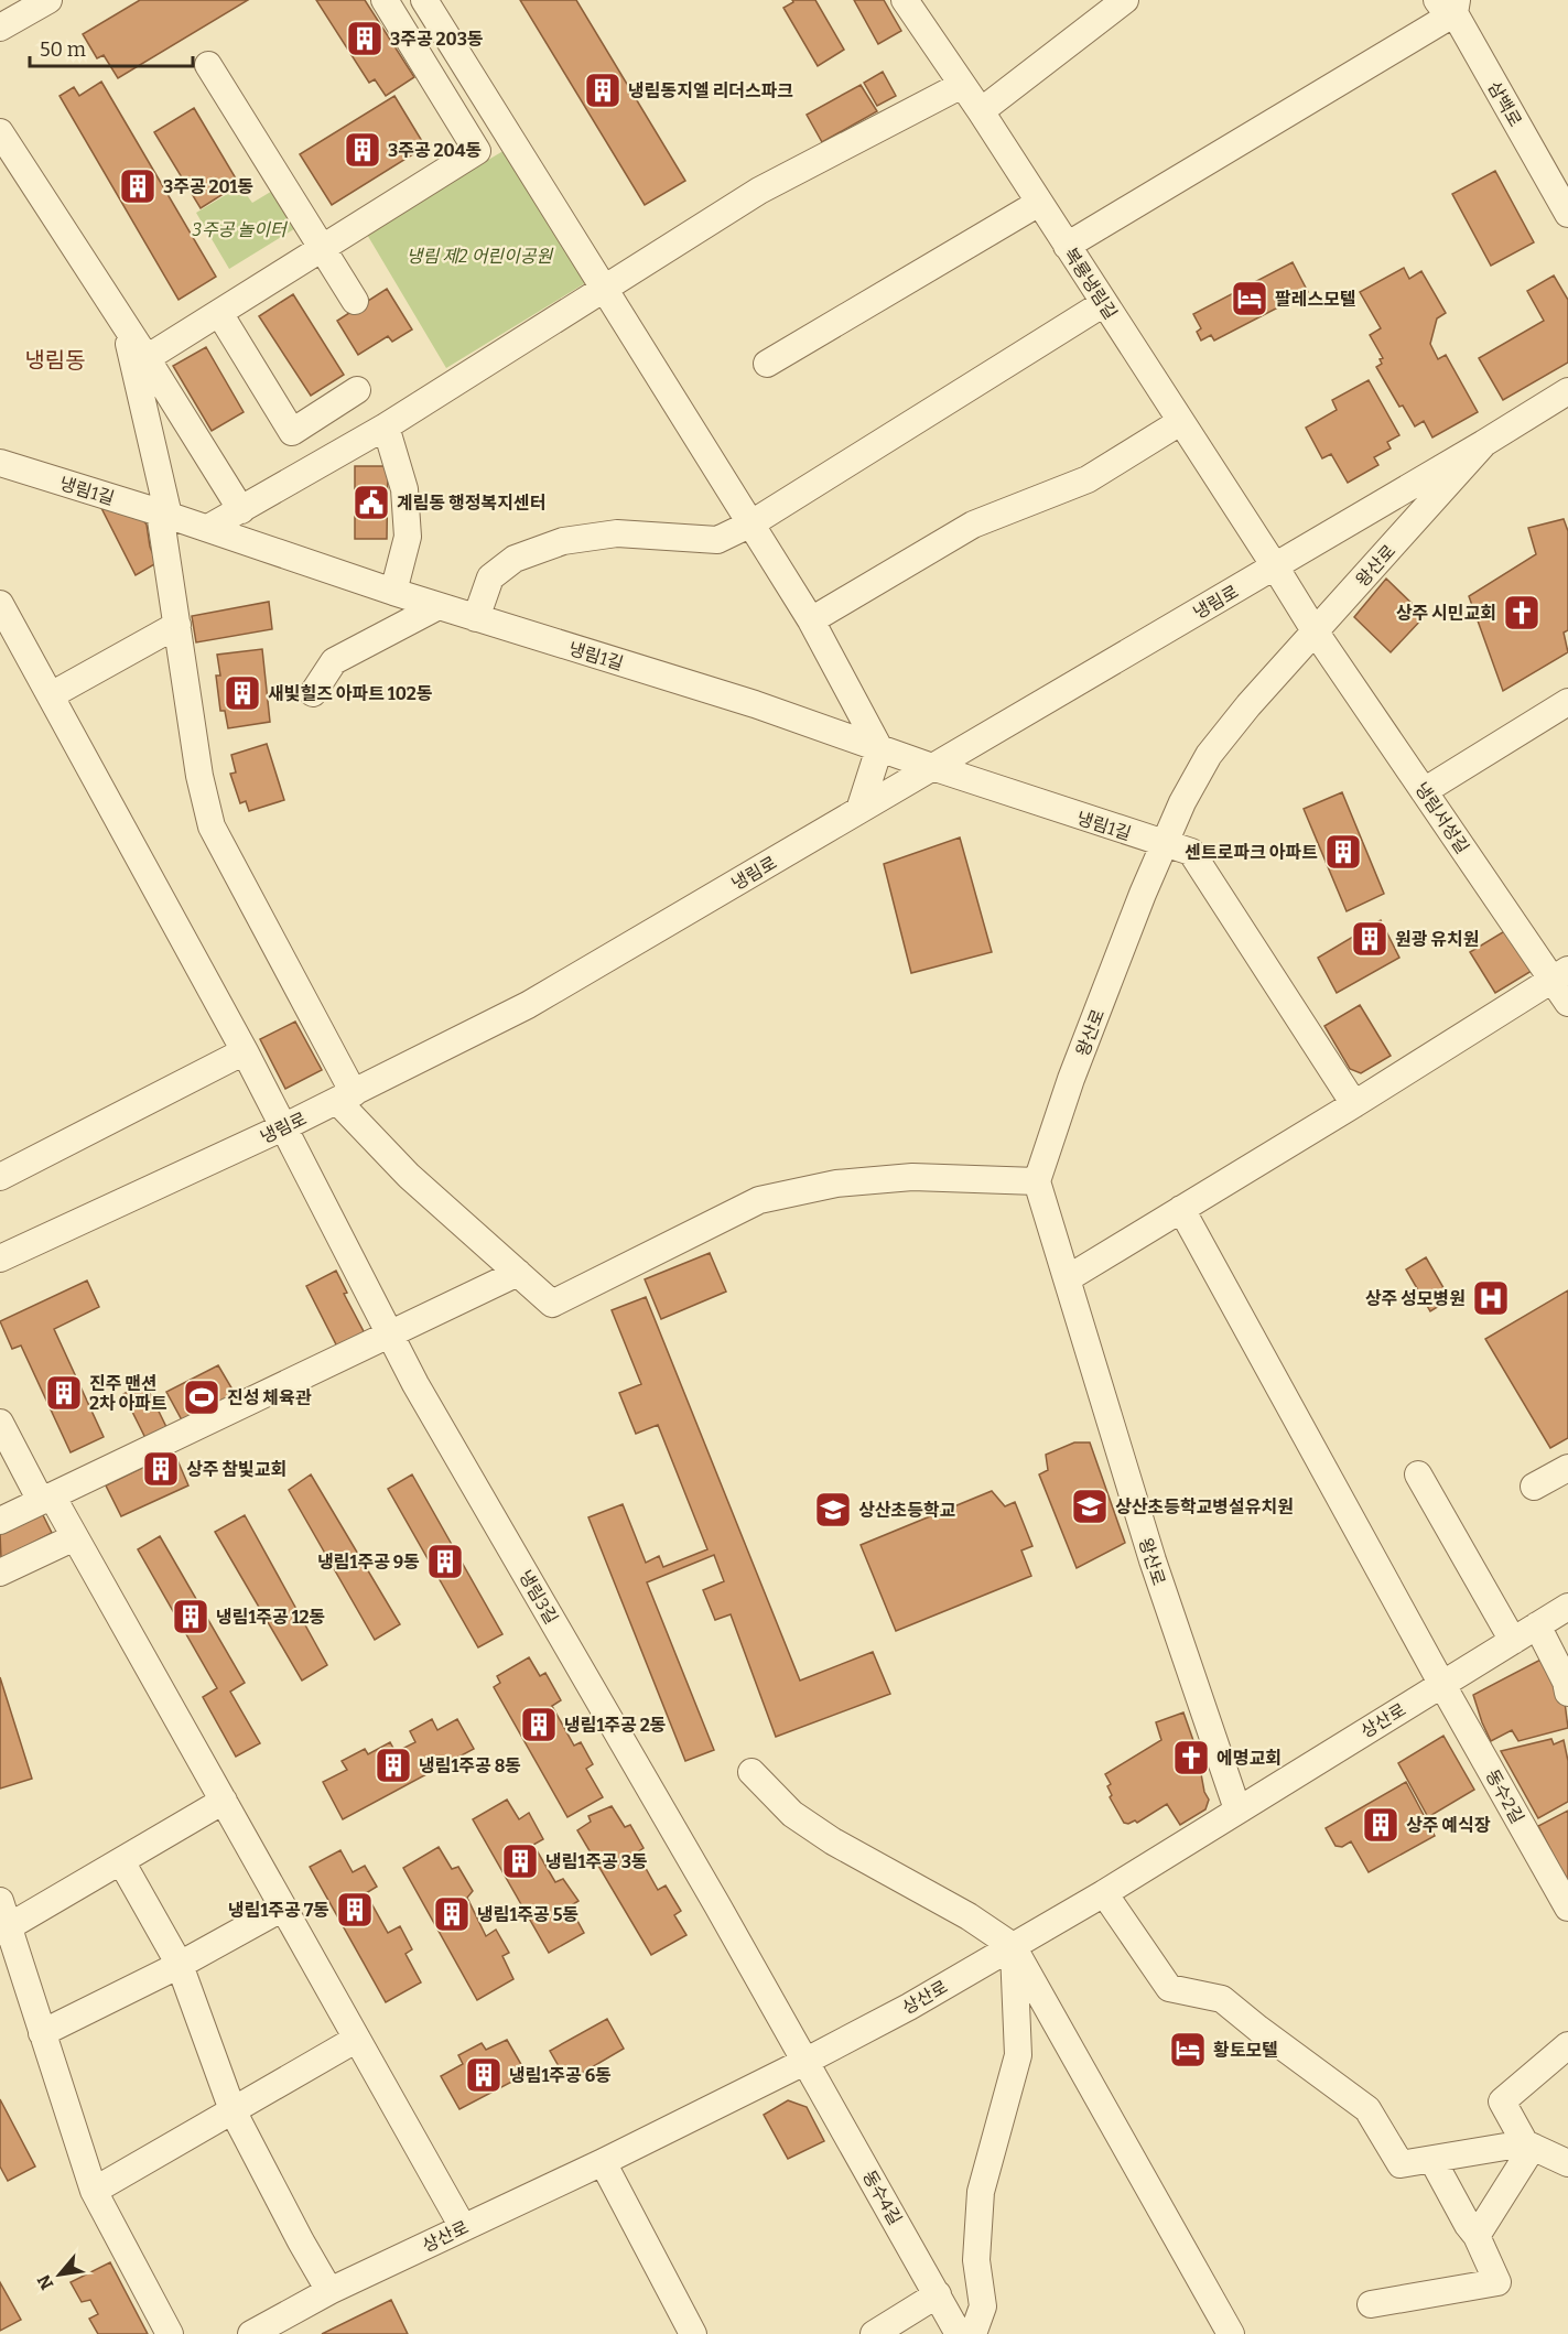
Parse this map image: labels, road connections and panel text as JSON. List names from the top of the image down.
{
  "streets": {
    "street": [
      "삼백로",
      "복룡냉림길",
      "냉림1길",
      "왕산로",
      "냉림로",
      "냉림서성길",
      "냉림3길",
      "상산로",
      "동수2길",
      "동수4길"
    ]
  },
  "crossings": [
    ["복룡냉림길", "냉림로"],
    ["복룡냉림길", "냉림서성길"],
    ["냉림1길", "왕산로"],
    ["냉림1길", "냉림로"],
    ["왕산로", "냉림로"],
    ["왕산로", "냉림서성길"],
    ["왕산로", "상산로"],
    ["냉림로", "냉림서성길"],
    ["냉림로", "냉림3길"],
    ["냉림3길", "상산로"],
    ["냉림3길", "동수4길"],
    ["상산로", "동수2길"],
    ["상산로", "동수4길"]
  ],
  "districts": ["냉림동"],
  "parks": ["3주공 놀이터", "냉림 제2 어린이공원"],
  "places": {
    "building": [
      "3주공 203동",
      "냉림동지엘 리더스파크",
      "3주공 204동",
      "3주공 201동",
      "새빛힐즈 아파트 102동",
      "센트로파크 아파트",
      "원광 유치원",
      "진주 맨션 2차 아파트",
      "상주 참빛교회",
      "냉림1주공 9동",
      "냉림1주공 12동",
      "냉림1주공 2동",
      "냉림1주공 8동",
      "상주 예식장",
      "냉림1주공 3동",
      "냉림1주공 7동",
      "냉림1주공 5동",
      "냉림1주공 6동"
    ],
    "hotel": ["팔레스모텔", "황토모텔"],
    "public building": ["계림동 행정복지센터"],
    "church": ["상주 시민교회", "에명교회"],
    "hospital": ["상주 성모병원"],
    "sports": ["진성 체육관"],
    "school or university": ["상산초등학교병설유치원", "상산초등학교"]
  },
  "scale_bar": "50 m",
  "north": "bottom left"
}
